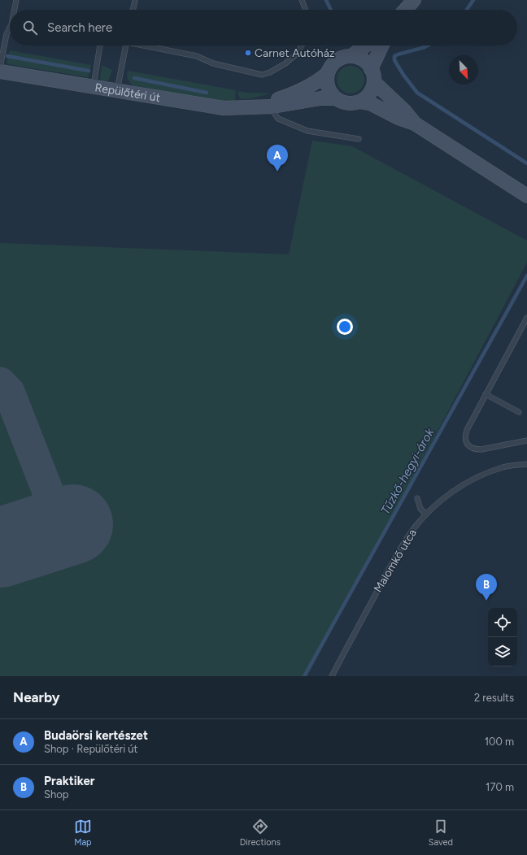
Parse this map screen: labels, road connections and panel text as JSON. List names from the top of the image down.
{
  "streets": {
    "street": ["Repülőtéri út"],
    "lane": ["Malomkő utca"]
  },
  "water": ["Tűzkő-hegyi-árok"],
  "places": ["Carnet Autóház"],
  "north": "bottom right",
  "page": {
    "search": "Search here",
    "pins": ["A", "B"],
    "heading": ["Nearby", "2 results"],
    "list": [
      {
        "mark": "A",
        "name": "Budaörsi kertészet",
        "note": "Shop · Repülőtéri út",
        "value": "100 m"
      },
      {
        "mark": "B",
        "name": "Praktiker",
        "note": "Shop",
        "value": "170 m"
      }
    ],
    "nav": ["Map", "Directions", "Saved"]
  }
}
